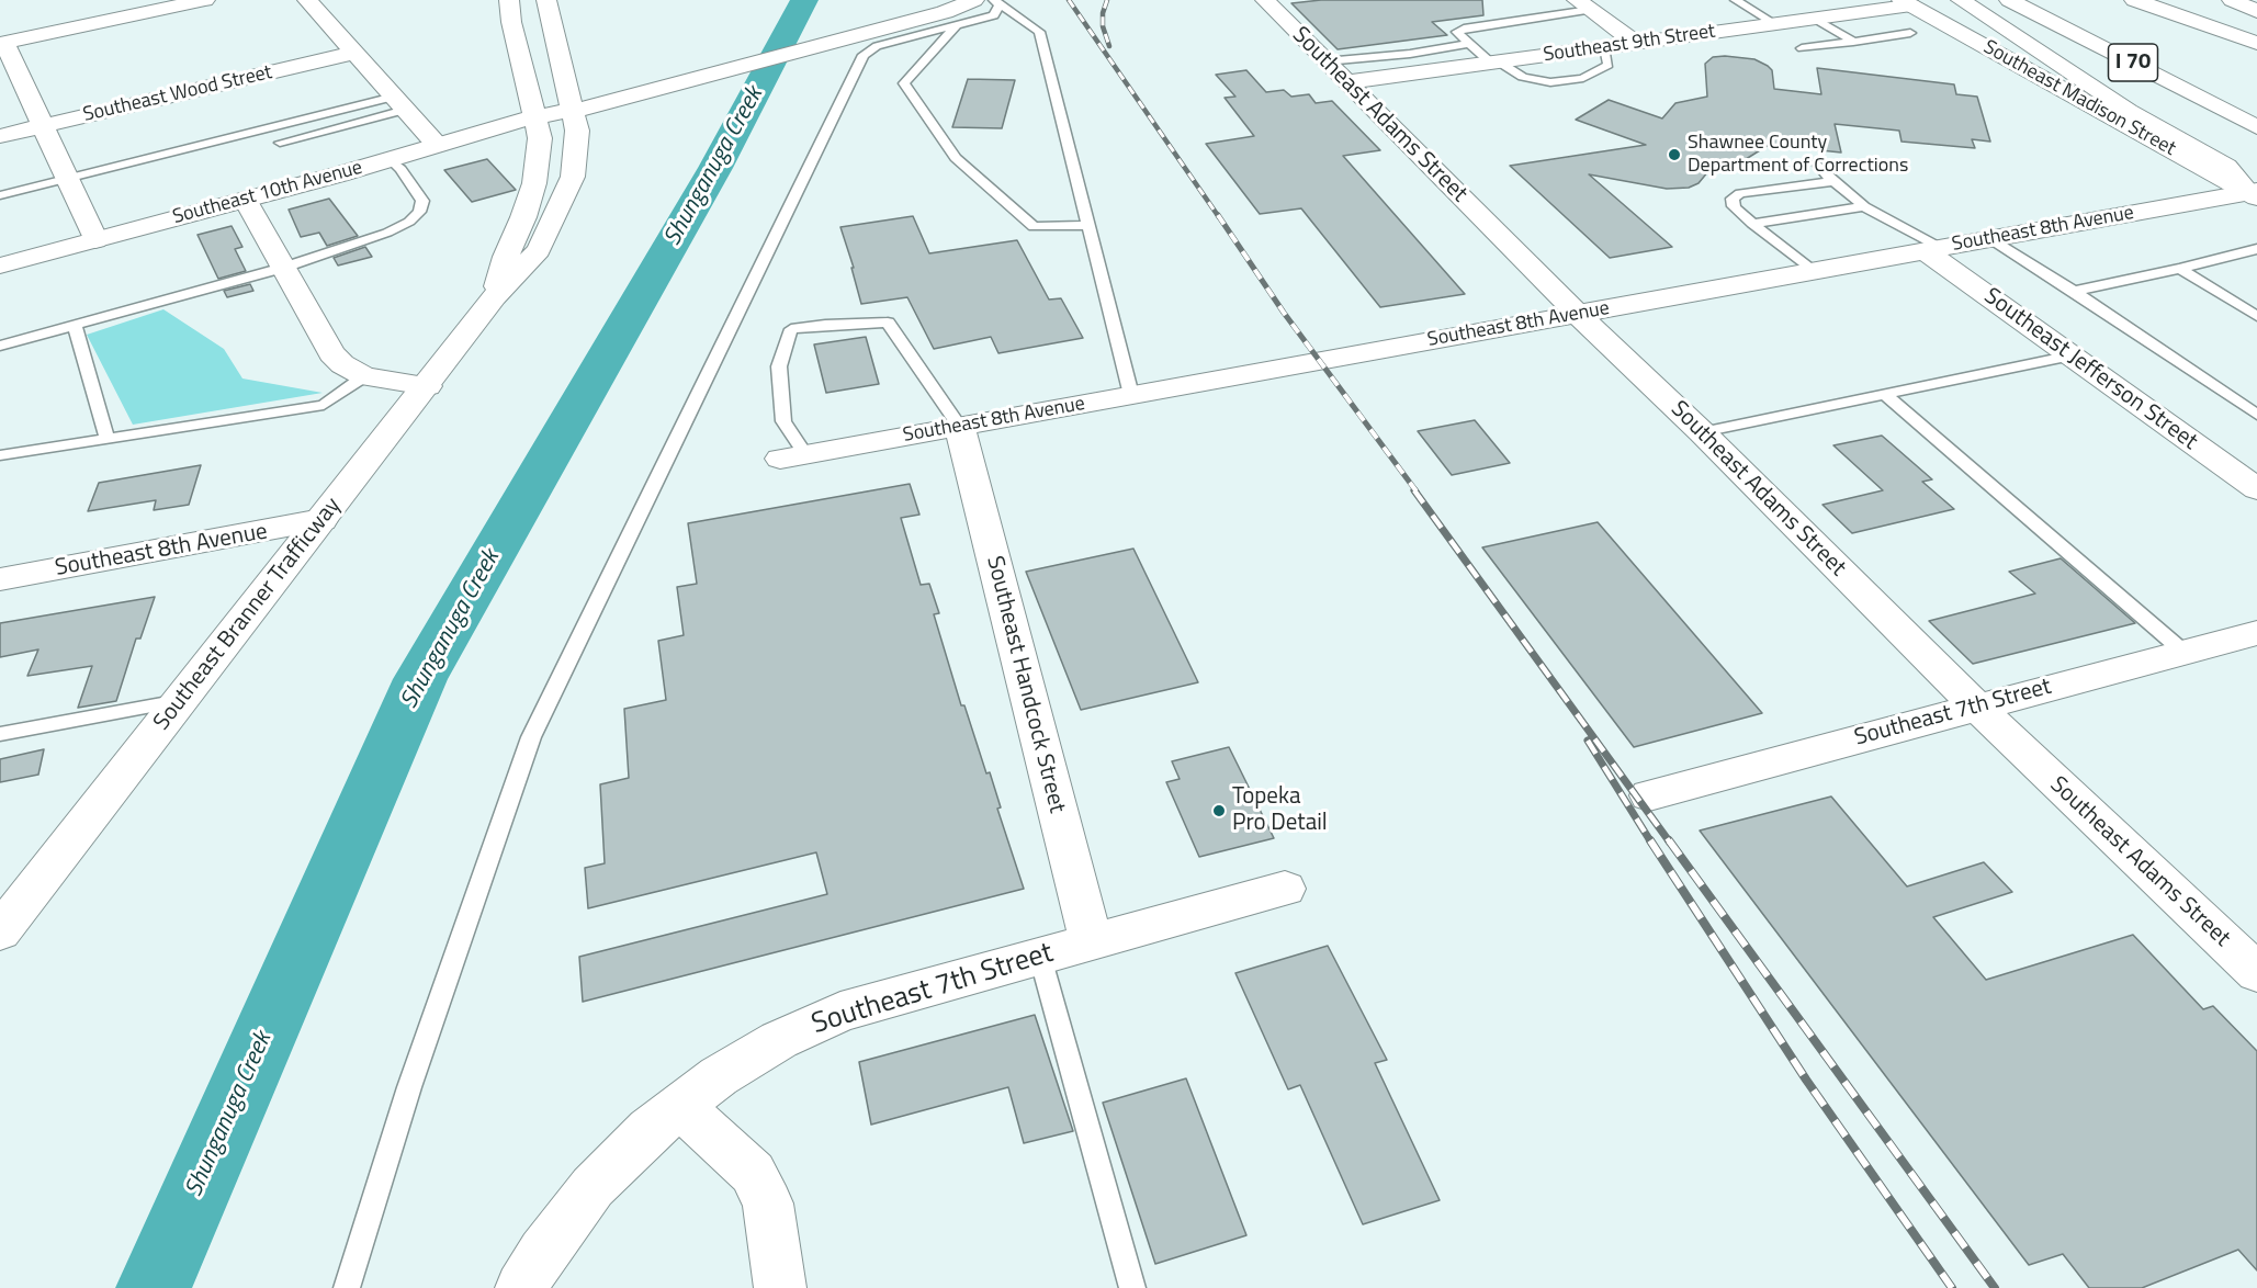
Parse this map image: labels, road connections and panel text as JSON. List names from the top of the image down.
{
  "streets": {
    "main road": [
      "Southeast 9th Street",
      "I 70",
      "Southeast Wood Street",
      "Southeast Madison Street",
      "Southeast Adams Street",
      "Southeast 10th Avenue",
      "Southeast 8th Avenue",
      "Southeast Jefferson Street",
      "Southeast Branner Trafficway",
      "Southeast Handcock Street",
      "Southeast 7th Street"
    ]
  },
  "crossings": [
    ["Southeast 9th Street", "Southeast Madison Street"],
    ["Southeast 9th Street", "Southeast Adams Street"],
    ["Southeast Madison Street", "Southeast 8th Avenue"],
    ["Southeast Adams Street", "Southeast 8th Avenue"],
    ["Southeast Adams Street", "Southeast 7th Street"],
    ["Southeast 10th Avenue", "Southeast Branner Trafficway"],
    ["Southeast 8th Avenue", "Southeast Jefferson Street"],
    ["Southeast 8th Avenue", "Southeast Branner Trafficway"],
    ["Southeast 8th Avenue", "Southeast Handcock Street"],
    ["Southeast Handcock Street", "Southeast 7th Street"]
  ],
  "water": ["Shunganuga Creek"],
  "places": ["Shawnee County Department of Corrections", "Topeka Pro Detail"]
}
